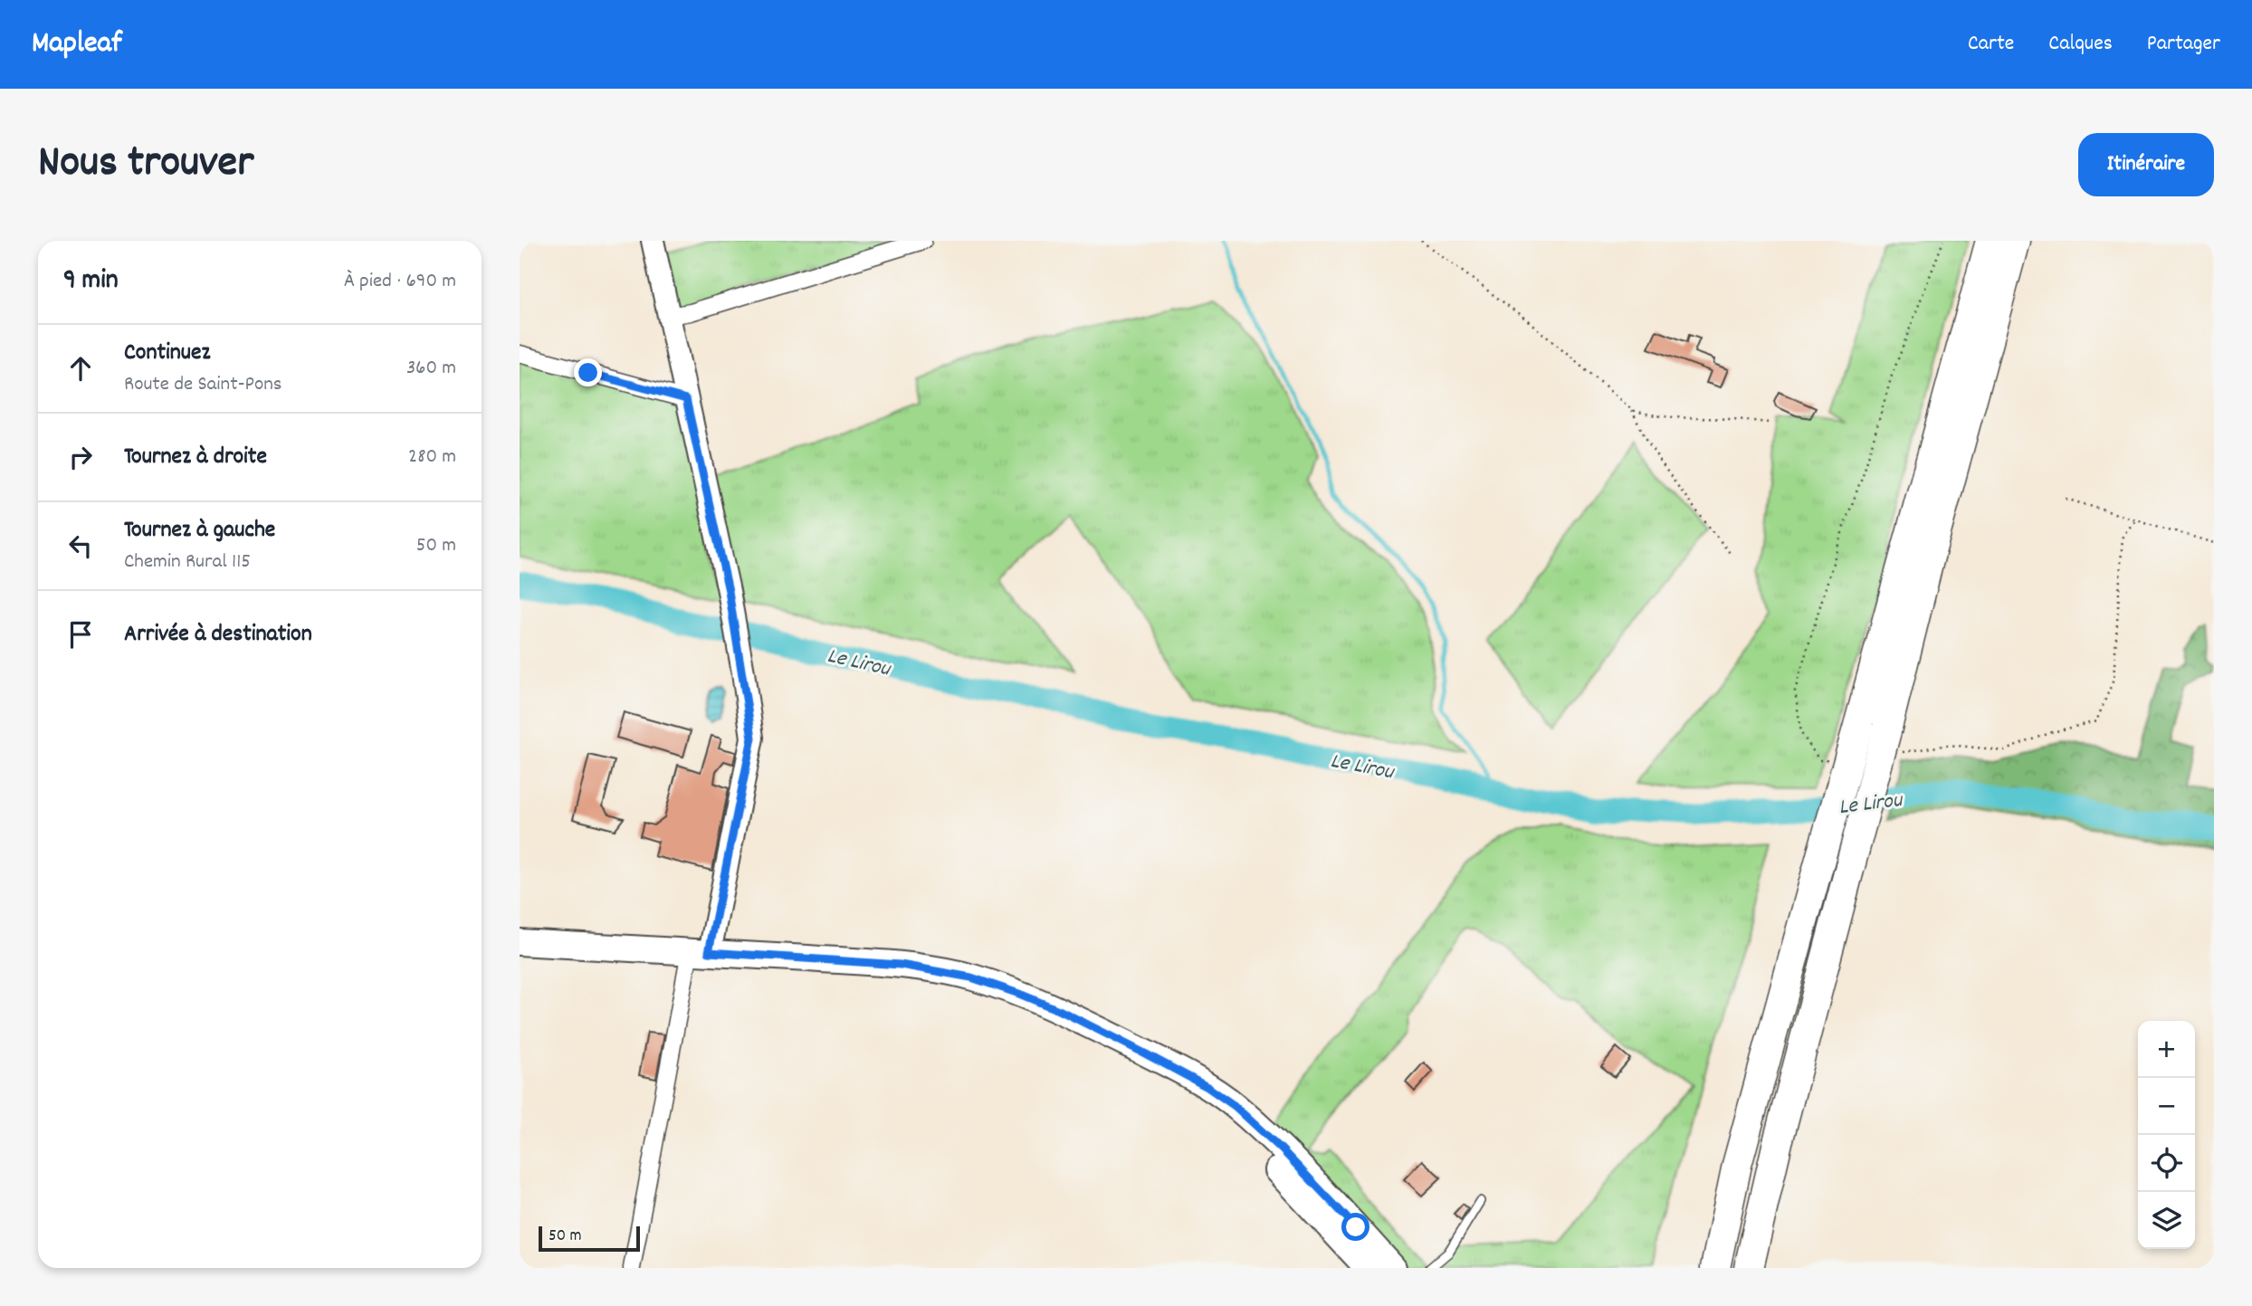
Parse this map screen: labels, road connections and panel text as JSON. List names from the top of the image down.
{
  "water": ["Le Lirou"],
  "scale_bar": "50 m",
  "page": {
    "header": "Mapleaf",
    "nav": ["Carte", "Calques", "Partager"],
    "title": "Nous trouver",
    "buttons": "Itinéraire",
    "heading": ["9 min", "À pied · 690 m"],
    "list": [
      ["Continuez", "Route de Saint-Pons", "360 m"],
      ["Tournez à droite", "280 m"],
      ["Tournez à gauche", "Chemin Rural 115", "50 m"],
      "Arrivée à destination"
    ],
    "map_buttons": ["+", "−"],
    "scale": "50 m"
  }
}
